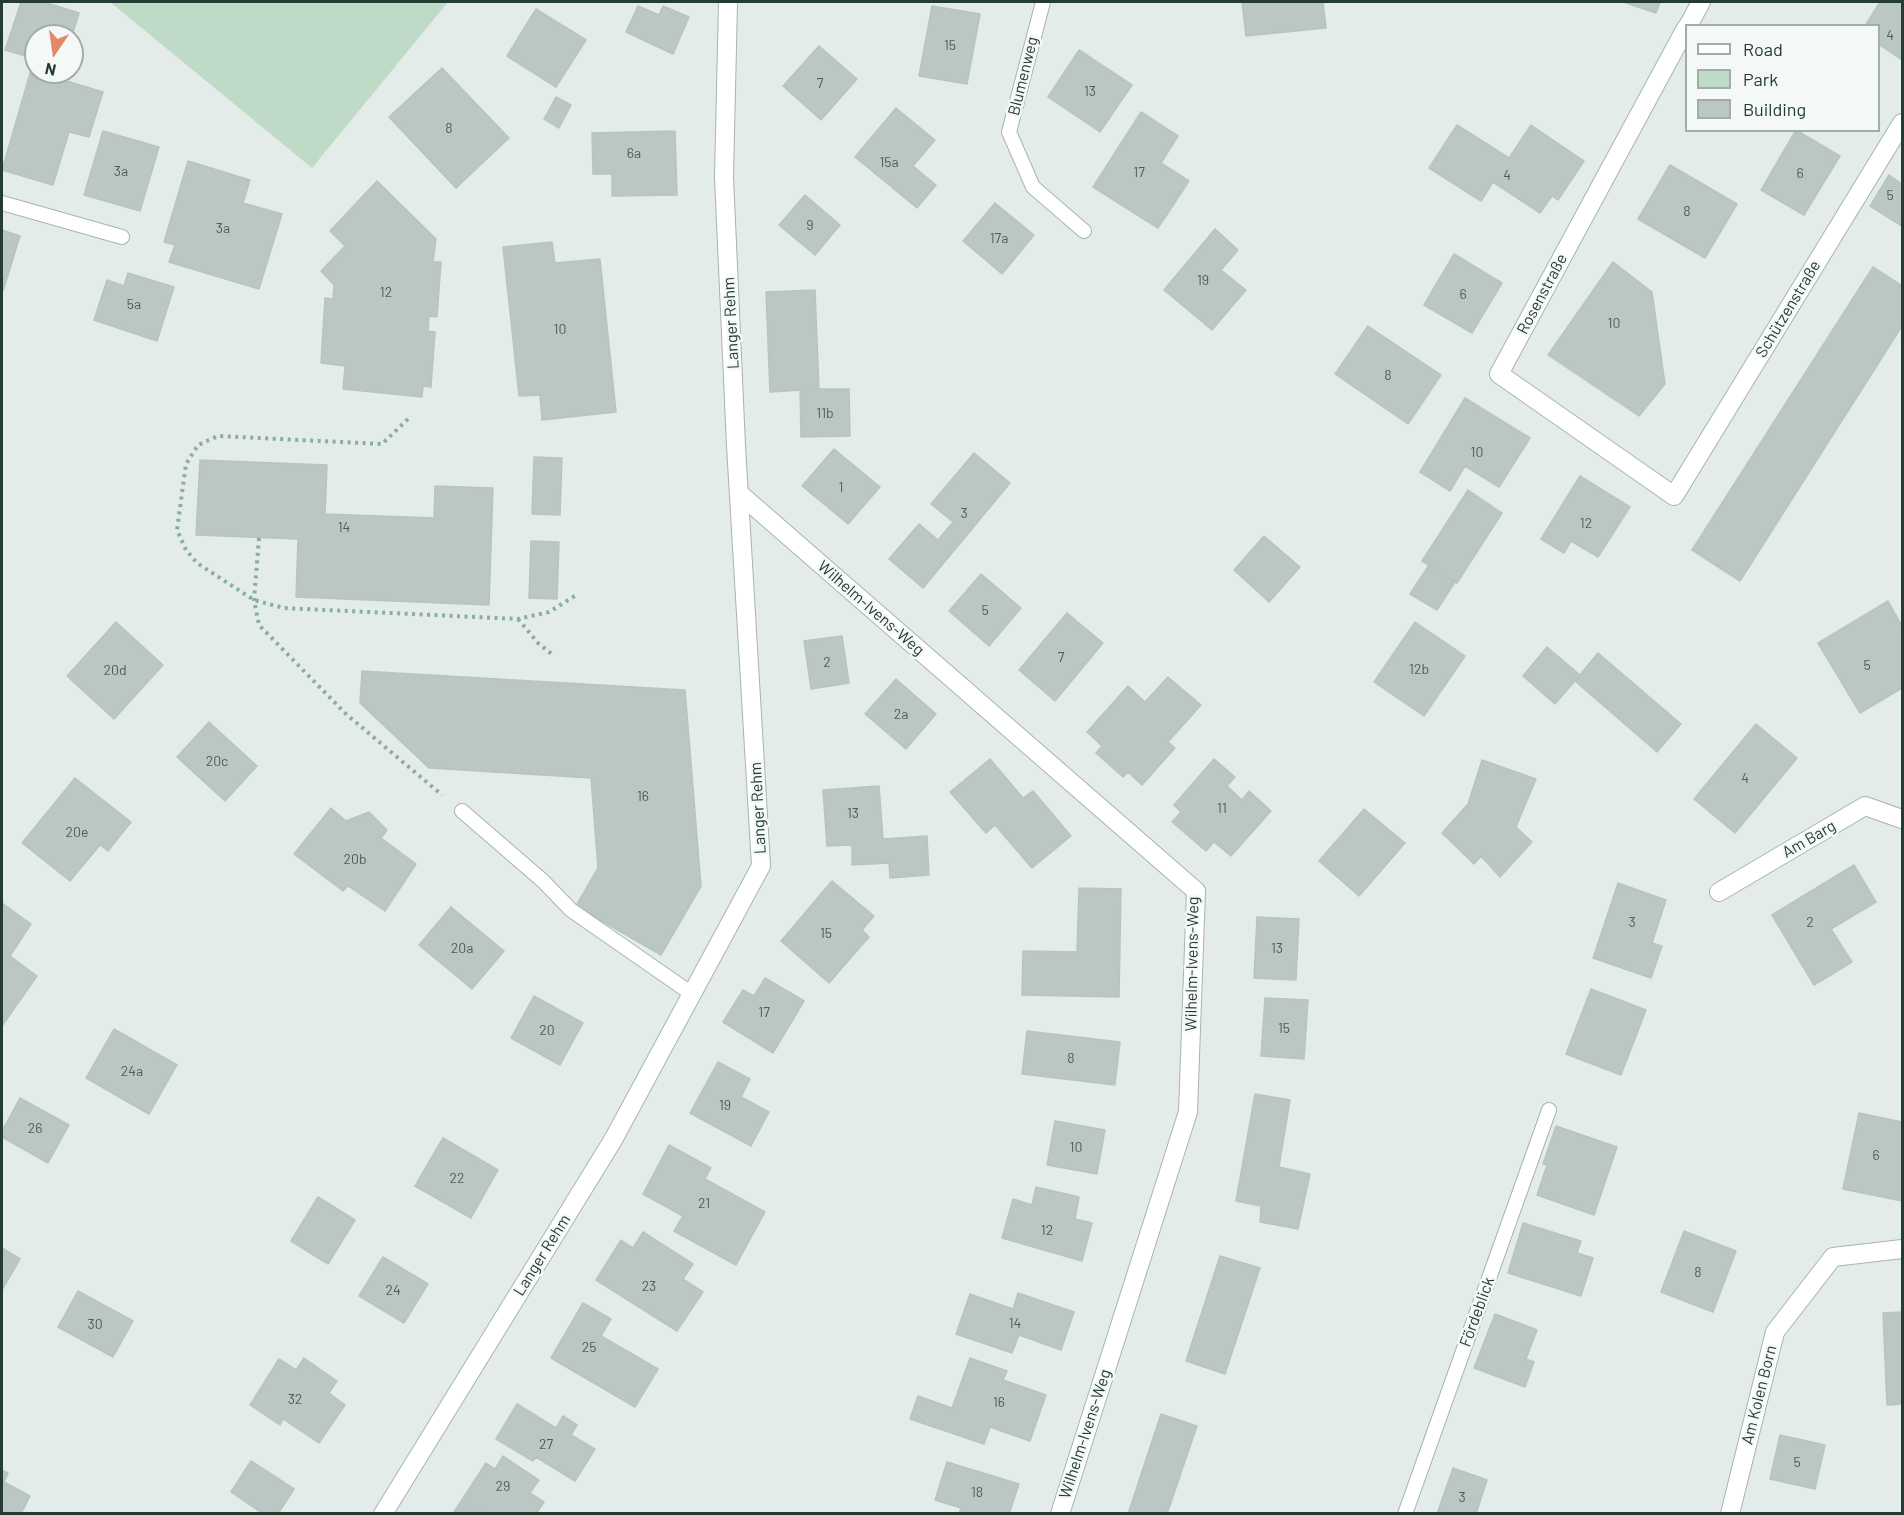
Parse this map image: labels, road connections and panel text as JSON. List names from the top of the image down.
{
  "streets": {
    "street": [
      "Rosenstraße",
      "Schützenstraße",
      "Langer Rehm",
      "Wilhelm-Ivens-Weg",
      "Am Barg",
      "Am Kolen Born"
    ],
    "lane": ["Blumenweg", "Fördeblick"]
  },
  "crossings": [
    ["Rosenstraße", "Schützenstraße"],
    ["Langer Rehm", "Wilhelm-Ivens-Weg"]
  ],
  "house_numbers": [
    "4",
    "15",
    "7",
    "13",
    "8",
    "6a",
    "15a",
    "3a",
    "17",
    "6",
    "4",
    "5",
    "8",
    "9",
    "3a",
    "17a",
    "19",
    "12",
    "6",
    "5a",
    "10",
    "10",
    "8",
    "11b",
    "10",
    "1",
    "3",
    "12",
    "14",
    "5",
    "7",
    "2",
    "5",
    "12b",
    "20d",
    "2a",
    "20c",
    "4",
    "16",
    "11",
    "13",
    "20e",
    "20b",
    "3",
    "2",
    "15",
    "20a",
    "13",
    "17",
    "15",
    "20",
    "8",
    "24a",
    "19",
    "26",
    "10",
    "6",
    "22",
    "21",
    "12",
    "8",
    "23",
    "24",
    "14",
    "30",
    "25",
    "32",
    "16",
    "27",
    "5",
    "29",
    "18",
    "3"
  ],
  "legend": ["Road", "Park", "Building"],
  "north": "bottom"
}
